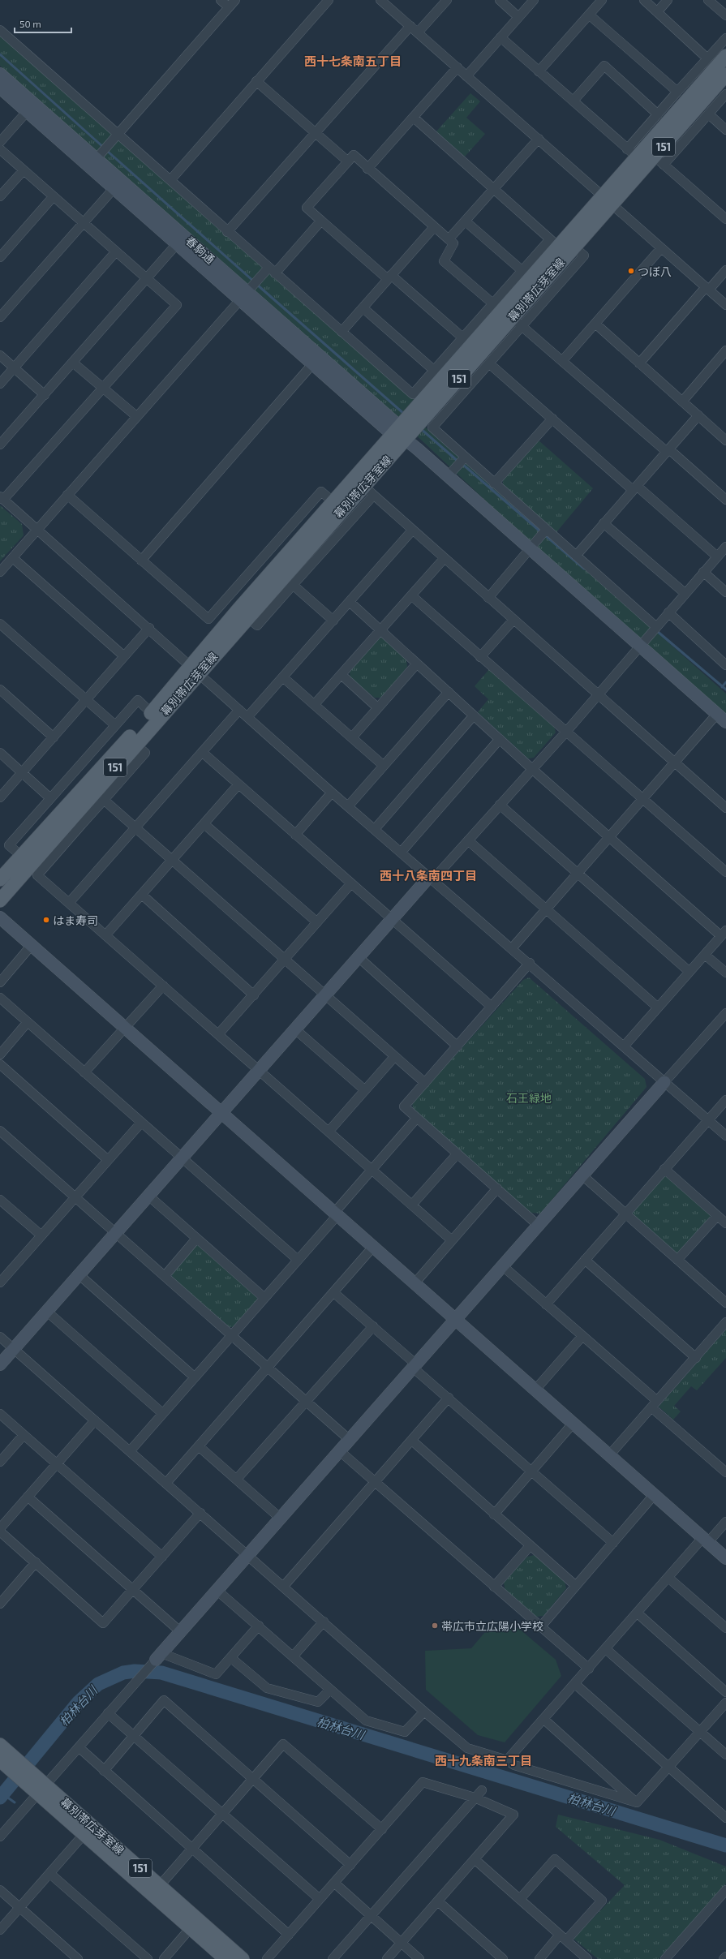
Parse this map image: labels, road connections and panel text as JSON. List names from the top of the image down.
{
  "streets": {
    "main road": ["151", "幕別帯広芽室線"],
    "street": ["春駒通"]
  },
  "crossings": [
    ["春駒通", "幕別帯広芽室線"]
  ],
  "districts": ["西十七条南五丁目", "西十八条南四丁目", "西十九条南三丁目"],
  "water": ["柏林台川"],
  "parks": ["石王緑地"],
  "places": ["つぼ八", "はま寿司", "帯広市立広陽小学校"],
  "scale_bar": "50 m"
}
